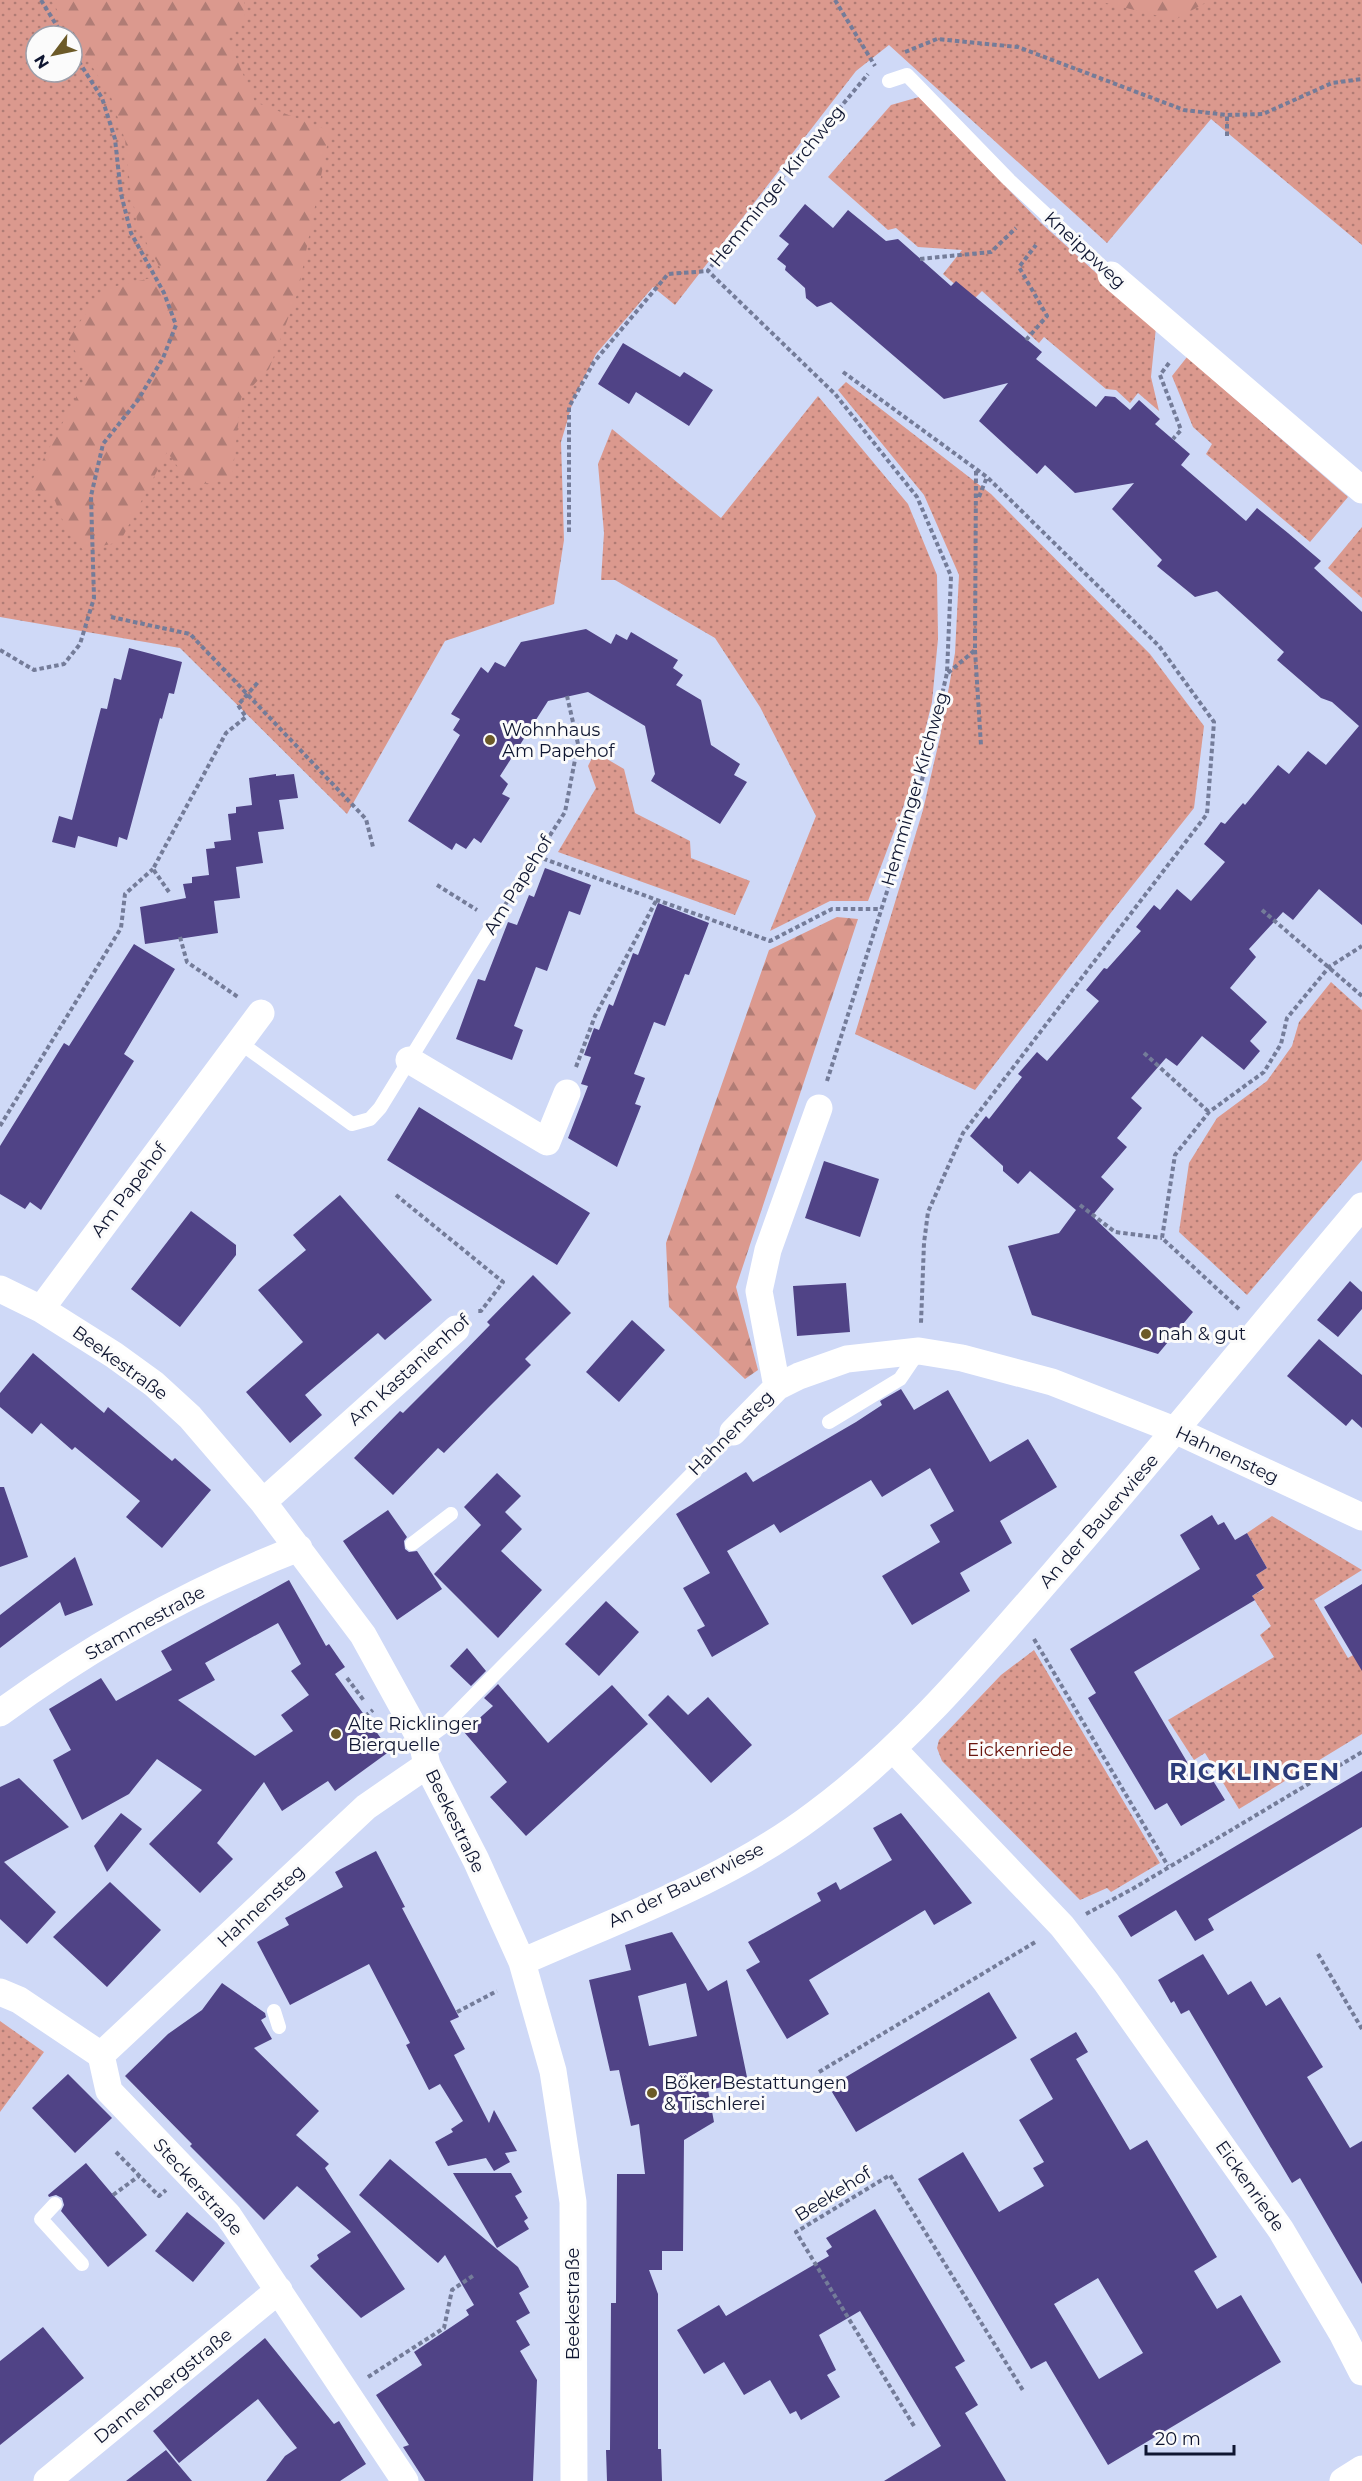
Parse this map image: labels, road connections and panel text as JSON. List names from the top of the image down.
{
  "streets": {
    "street": [
      "Kneippweg",
      "Am Papehof",
      "Beekestraße",
      "Am Kastanienhof",
      "Hahnensteg",
      "An der Bauerwiese",
      "Stammestraße",
      "Eickenriede",
      "Steckerstraße",
      "Dannenbergstraße"
    ],
    "path": ["Hemminger Kirchweg", "Beekehof"]
  },
  "crossings": [
    ["Am Papehof", "Beekestraße"],
    ["Beekestraße", "Am Kastanienhof"],
    ["Beekestraße", "Hahnensteg"],
    ["Beekestraße", "An der Bauerwiese"],
    ["Beekestraße", "Stammestraße"],
    ["Hahnensteg", "An der Bauerwiese"],
    ["Hahnensteg", "Steckerstraße"],
    ["An der Bauerwiese", "Eickenriede"],
    ["Steckerstraße", "Dannenbergstraße"]
  ],
  "districts": ["RICKLINGEN"],
  "parks": ["Eickenriede"],
  "places": [
    "Wohnhaus Am Papehof",
    "nah & gut",
    "Alte Ricklinger Bierquelle",
    "Böker Bestattungen & Tischlerei"
  ],
  "scale_bar": "20 m",
  "north": "bottom left"
}
